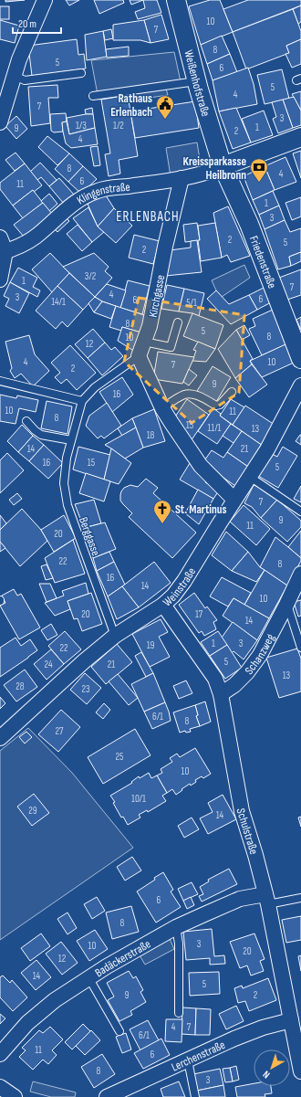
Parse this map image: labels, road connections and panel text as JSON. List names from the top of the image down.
{
  "streets": {
    "street": [
      "Weißenhofstraße",
      "Klingenstraße",
      "Friedenstraße",
      "Kirchgasse",
      "Weinstraße",
      "Schanzweg",
      "Schulstraße",
      "Badäckerstraße",
      "Lerchenstraße"
    ],
    "lane": ["Berggasse"]
  },
  "crossings": [
    ["Weißenhofstraße", "Klingenstraße"],
    ["Weißenhofstraße", "Friedenstraße"],
    ["Klingenstraße", "Friedenstraße"],
    ["Klingenstraße", "Kirchgasse"],
    ["Kirchgasse", "Berggasse"],
    ["Berggasse", "Weinstraße"],
    ["Weinstraße", "Schulstraße"],
    ["Schanzweg", "Schulstraße"],
    ["Schulstraße", "Badäckerstraße"],
    ["Schulstraße", "Lerchenstraße"]
  ],
  "districts": ["ERLENBACH"],
  "places": {
    "public building": ["Rathaus Erlenbach"],
    "bank": ["Kreissparkasse Heilbronn"],
    "church": ["St. Martinus"]
  },
  "house_numbers": [
    "10",
    "7",
    "8",
    "5",
    "6",
    "5",
    "4",
    "7",
    "3",
    "1/3",
    "1/2",
    "1",
    "9",
    "2",
    "4",
    "8",
    "4",
    "6",
    "11",
    "1",
    "3",
    "2",
    "5",
    "2",
    "3/2",
    "1",
    "7",
    "4",
    "3",
    "6",
    "6",
    "14/1",
    "5/1",
    "8",
    "5",
    "8",
    "10",
    "12",
    "4",
    "10",
    "7",
    "2",
    "9",
    "16",
    "10",
    "11",
    "8",
    "15",
    "11/1",
    "13",
    "18",
    "14",
    "21",
    "16",
    "15",
    "5",
    "7",
    "9",
    "11",
    "20",
    "22",
    "8",
    "16",
    "14",
    "10",
    "20",
    "17",
    "14",
    "1",
    "3",
    "19",
    "22",
    "5",
    "24",
    "21",
    "13",
    "28",
    "23",
    "6/1",
    "8",
    "27",
    "25",
    "10",
    "10/1",
    "29",
    "14",
    "6",
    "8",
    "3",
    "10",
    "20",
    "12",
    "14",
    "5",
    "9",
    "2",
    "4",
    "7",
    "6/1",
    "11",
    "6",
    "8",
    "3"
  ],
  "scale_bar": "20 m",
  "north": "bottom left"
}
